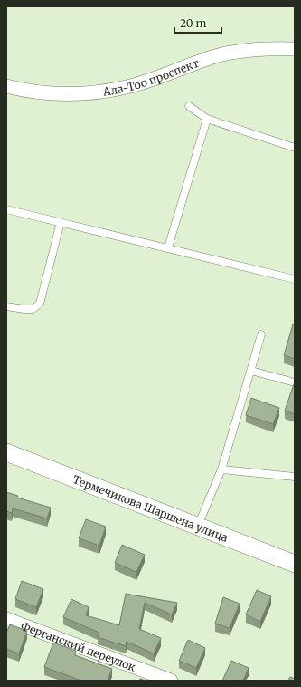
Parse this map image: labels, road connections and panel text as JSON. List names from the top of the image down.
{
  "streets": {
    "street": ["Ала-Тоо проспект", "Термечикова Шаршена улица", "Ферганский переулок"]
  },
  "scale_bar": "20 m"
}
